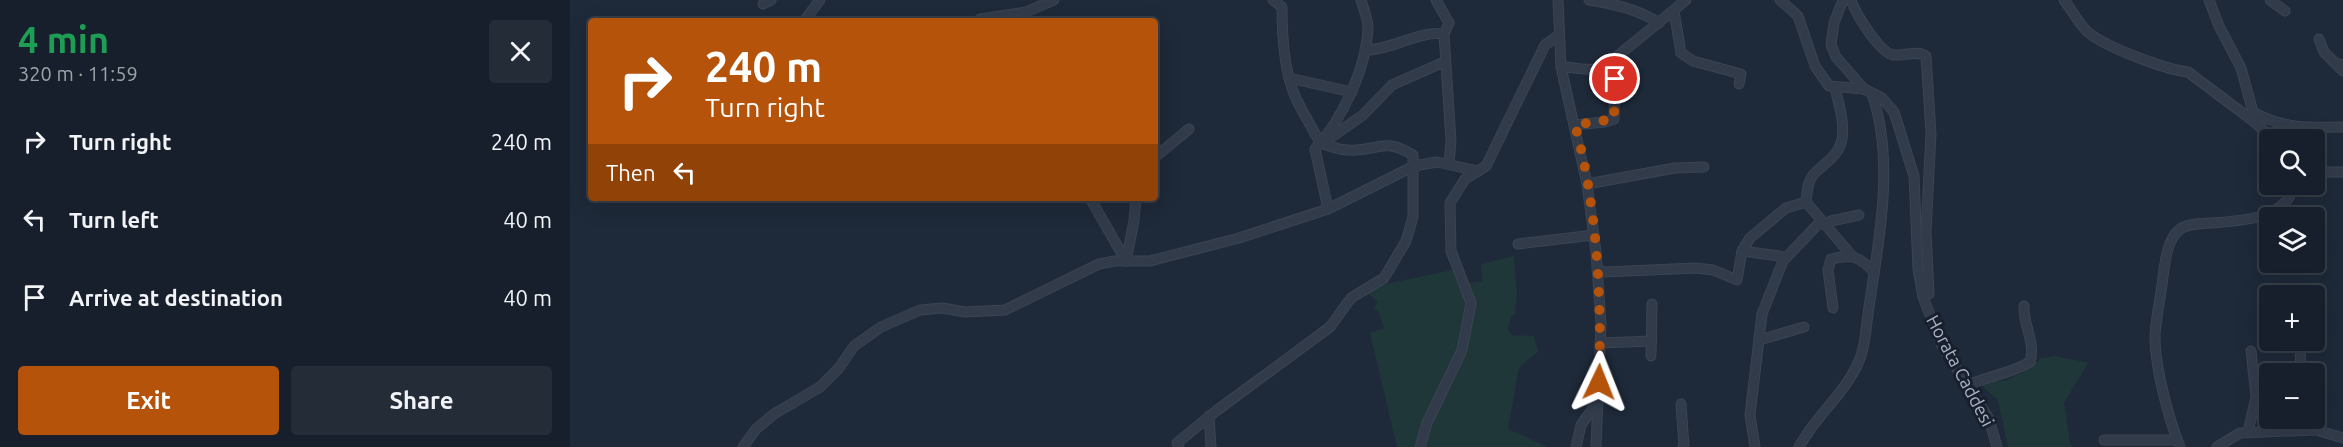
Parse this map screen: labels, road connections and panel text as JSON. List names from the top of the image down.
{
  "streets": {
    "street": ["Horata Caddesi"]
  },
  "page": {
    "heading": ["4 min", "320 m · 11:59"],
    "turn": ["240 m", "Turn right"],
    "list": [
      {
        "name": "Turn right",
        "value": "240 m"
      },
      {
        "name": "Turn left",
        "value": "40 m"
      },
      {
        "name": "Arrive at destination",
        "value": "40 m"
      }
    ],
    "map_buttons": ["+", "−"],
    "then": "Then",
    "buttons": ["Exit", "Share"]
  }
}
